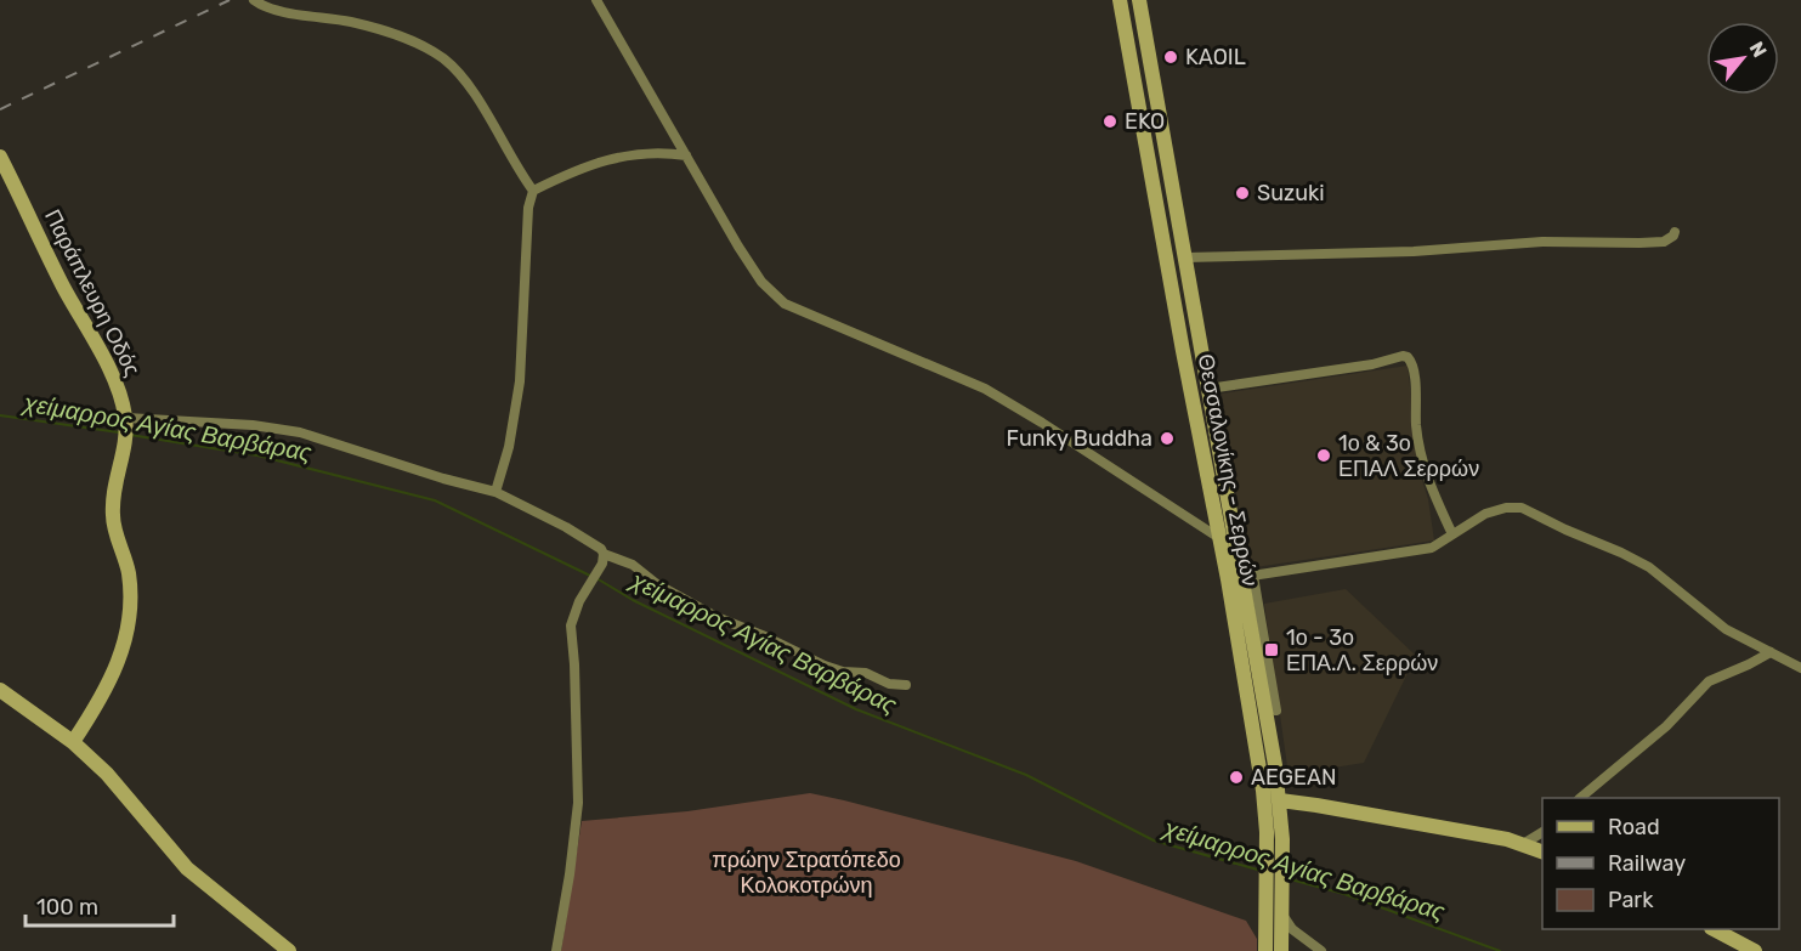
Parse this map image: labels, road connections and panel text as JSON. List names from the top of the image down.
{
  "streets": {
    "main road": ["Παράπλευρη Οδός", "Θεσσαλονίκης - Σερρών"]
  },
  "water": ["χείμαρρος Αγίας Βαρβάρας"],
  "parks": ["πρώην Στρατόπεδο Κολοκοτρώνη"],
  "places": {
    "other": [
      "KAOIL",
      "EKO",
      "Suzuki",
      "Funky Buddha",
      "1ο & 3ο ΕΠΑΛ Σερρών",
      "AEGEAN"
    ],
    "transit": ["1ο - 3ο ΕΠΑ.Λ. Σερρών"]
  },
  "legend": ["Road", "Railway", "Park"],
  "scale_bar": "100 m",
  "north": "top right"
}
